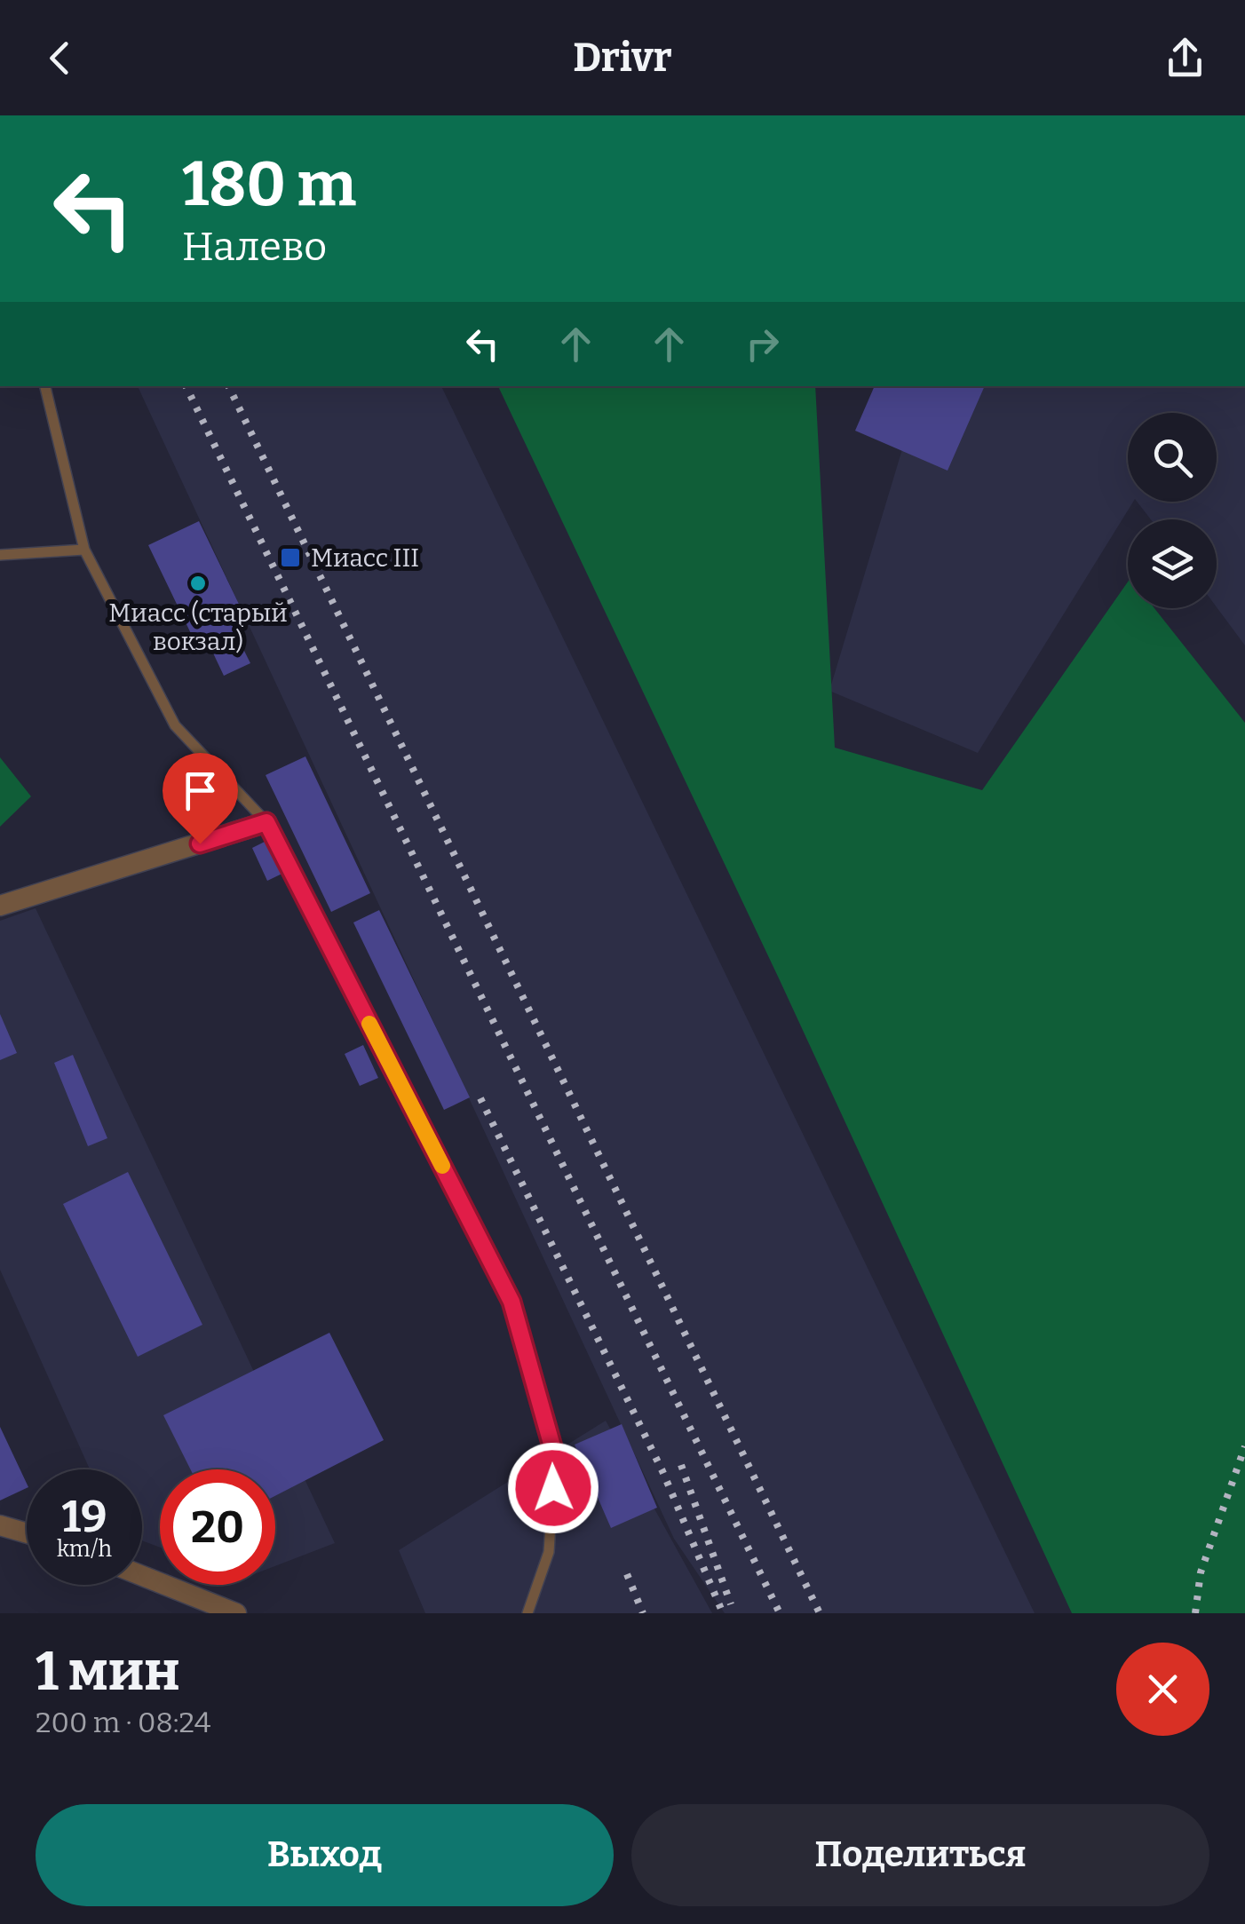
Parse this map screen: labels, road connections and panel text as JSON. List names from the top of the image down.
{
  "places": {
    "transit": ["Миасс III"],
    "other": ["Миасс (старый вокзал)"]
  },
  "page": {
    "header": "Drivr",
    "turn": ["180 m", "Налево"],
    "speed": "19 km/h",
    "limit": "20",
    "heading": ["1 мин", "200 m · 08:24"],
    "buttons": ["Выход", "Поделиться"]
  }
}
